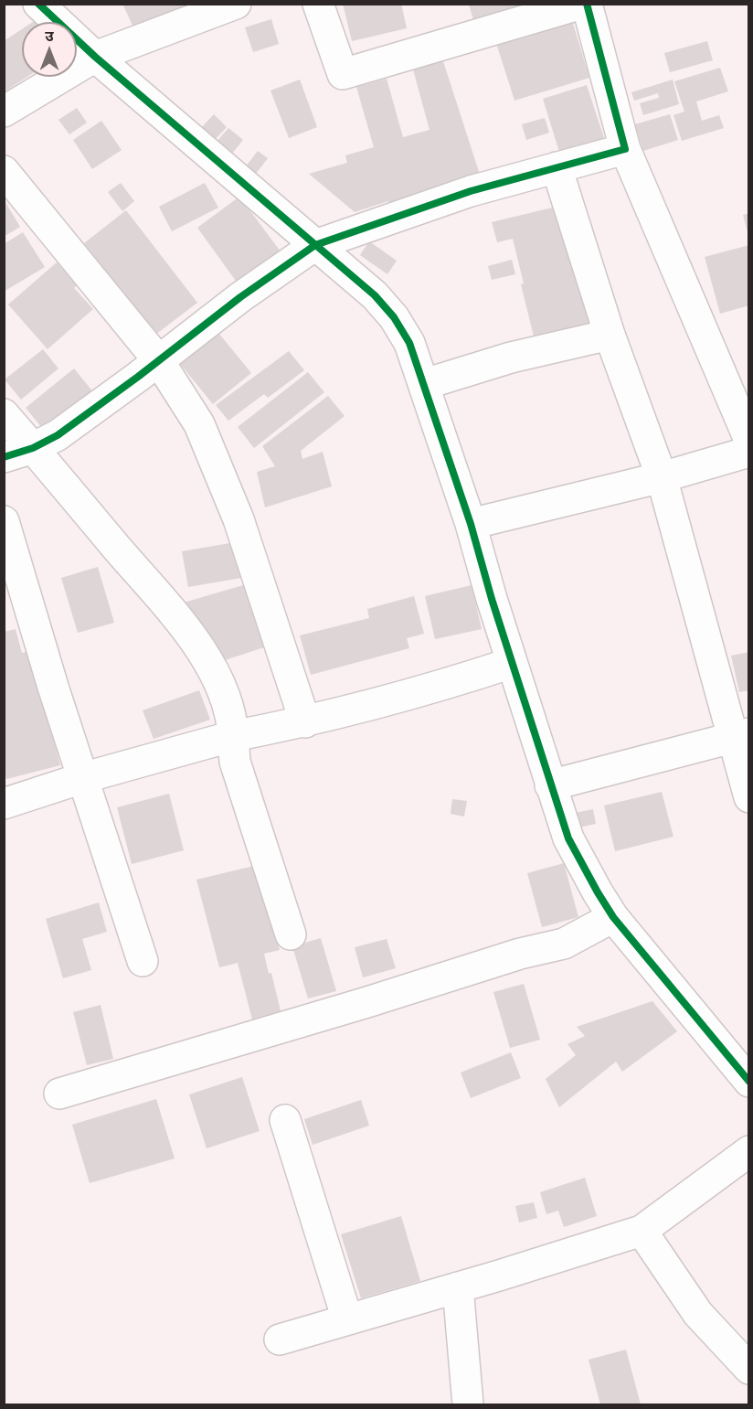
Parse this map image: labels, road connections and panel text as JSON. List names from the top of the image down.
{
  "north": "top"
}
